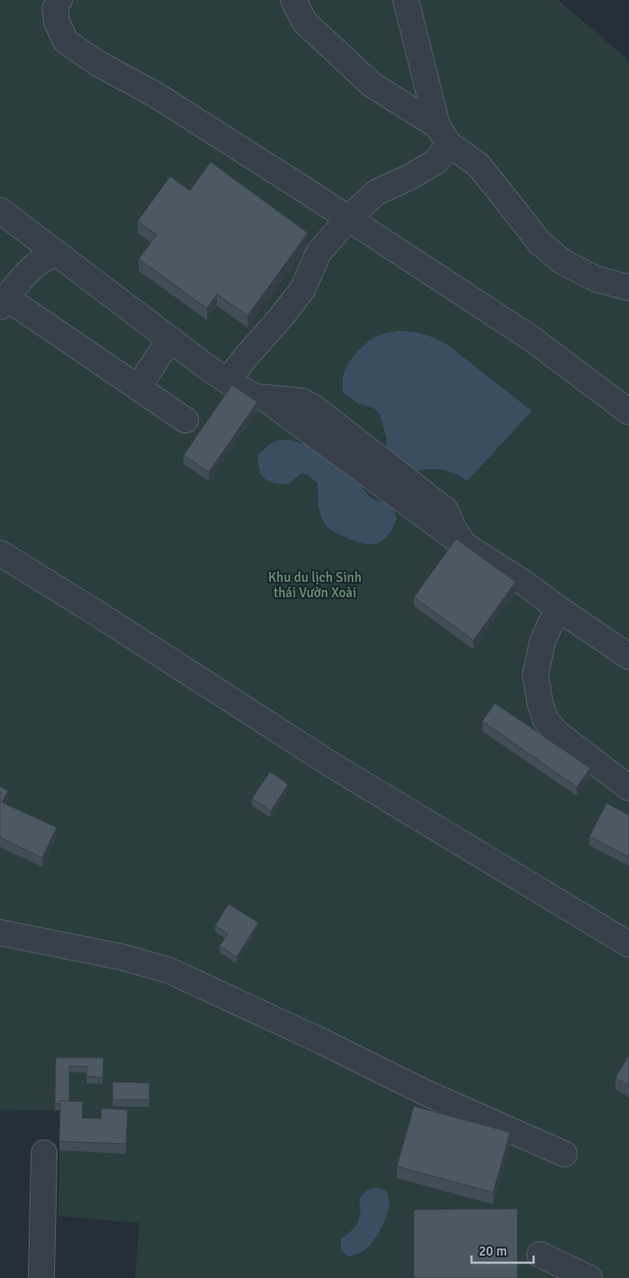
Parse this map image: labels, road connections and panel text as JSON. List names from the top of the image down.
{
  "parks": ["Khu du lịch Sinh thái Vườn Xoài"],
  "scale_bar": "20 m"
}
